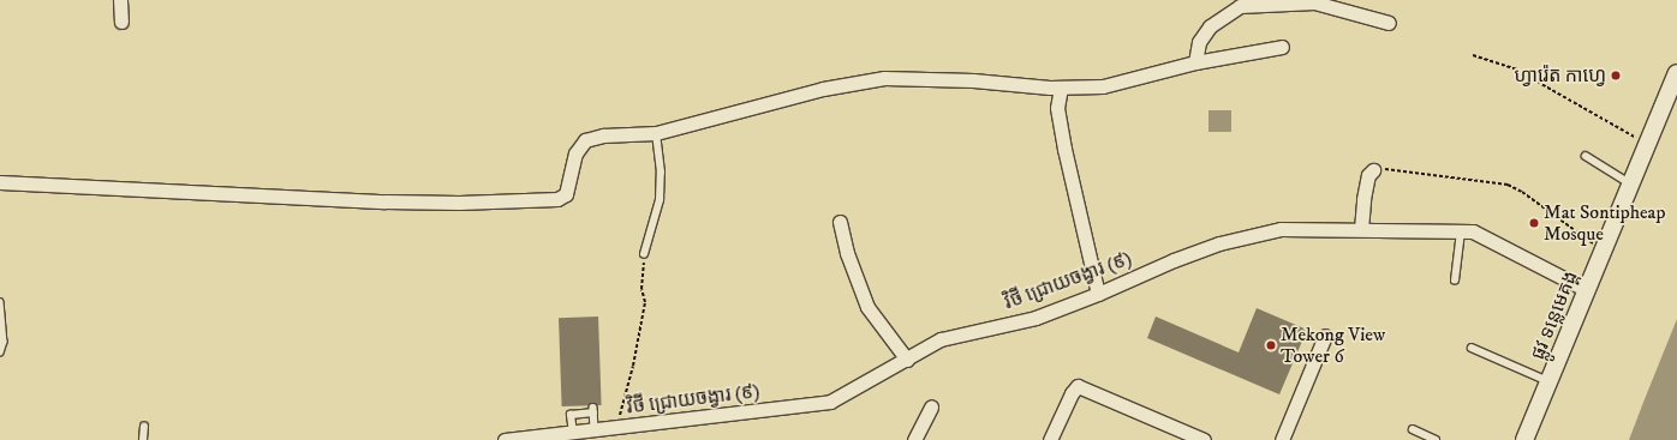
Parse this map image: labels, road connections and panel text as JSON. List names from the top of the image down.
{
  "streets": {
    "street": ["វិថី ជ្រោយចង្វារ (៩)", "ផ្លូវ ទន្លេមេគង្គ"]
  },
  "crossings": [
    ["វិថី ជ្រោយចង្វារ (៩)", "ផ្លូវ ទន្លេមេគង្គ"]
  ],
  "places": ["ហ្វារ៉េត កាហ្វេ", "Mat Sontipheap Mosque", "Mekong View Tower 6"]
}
